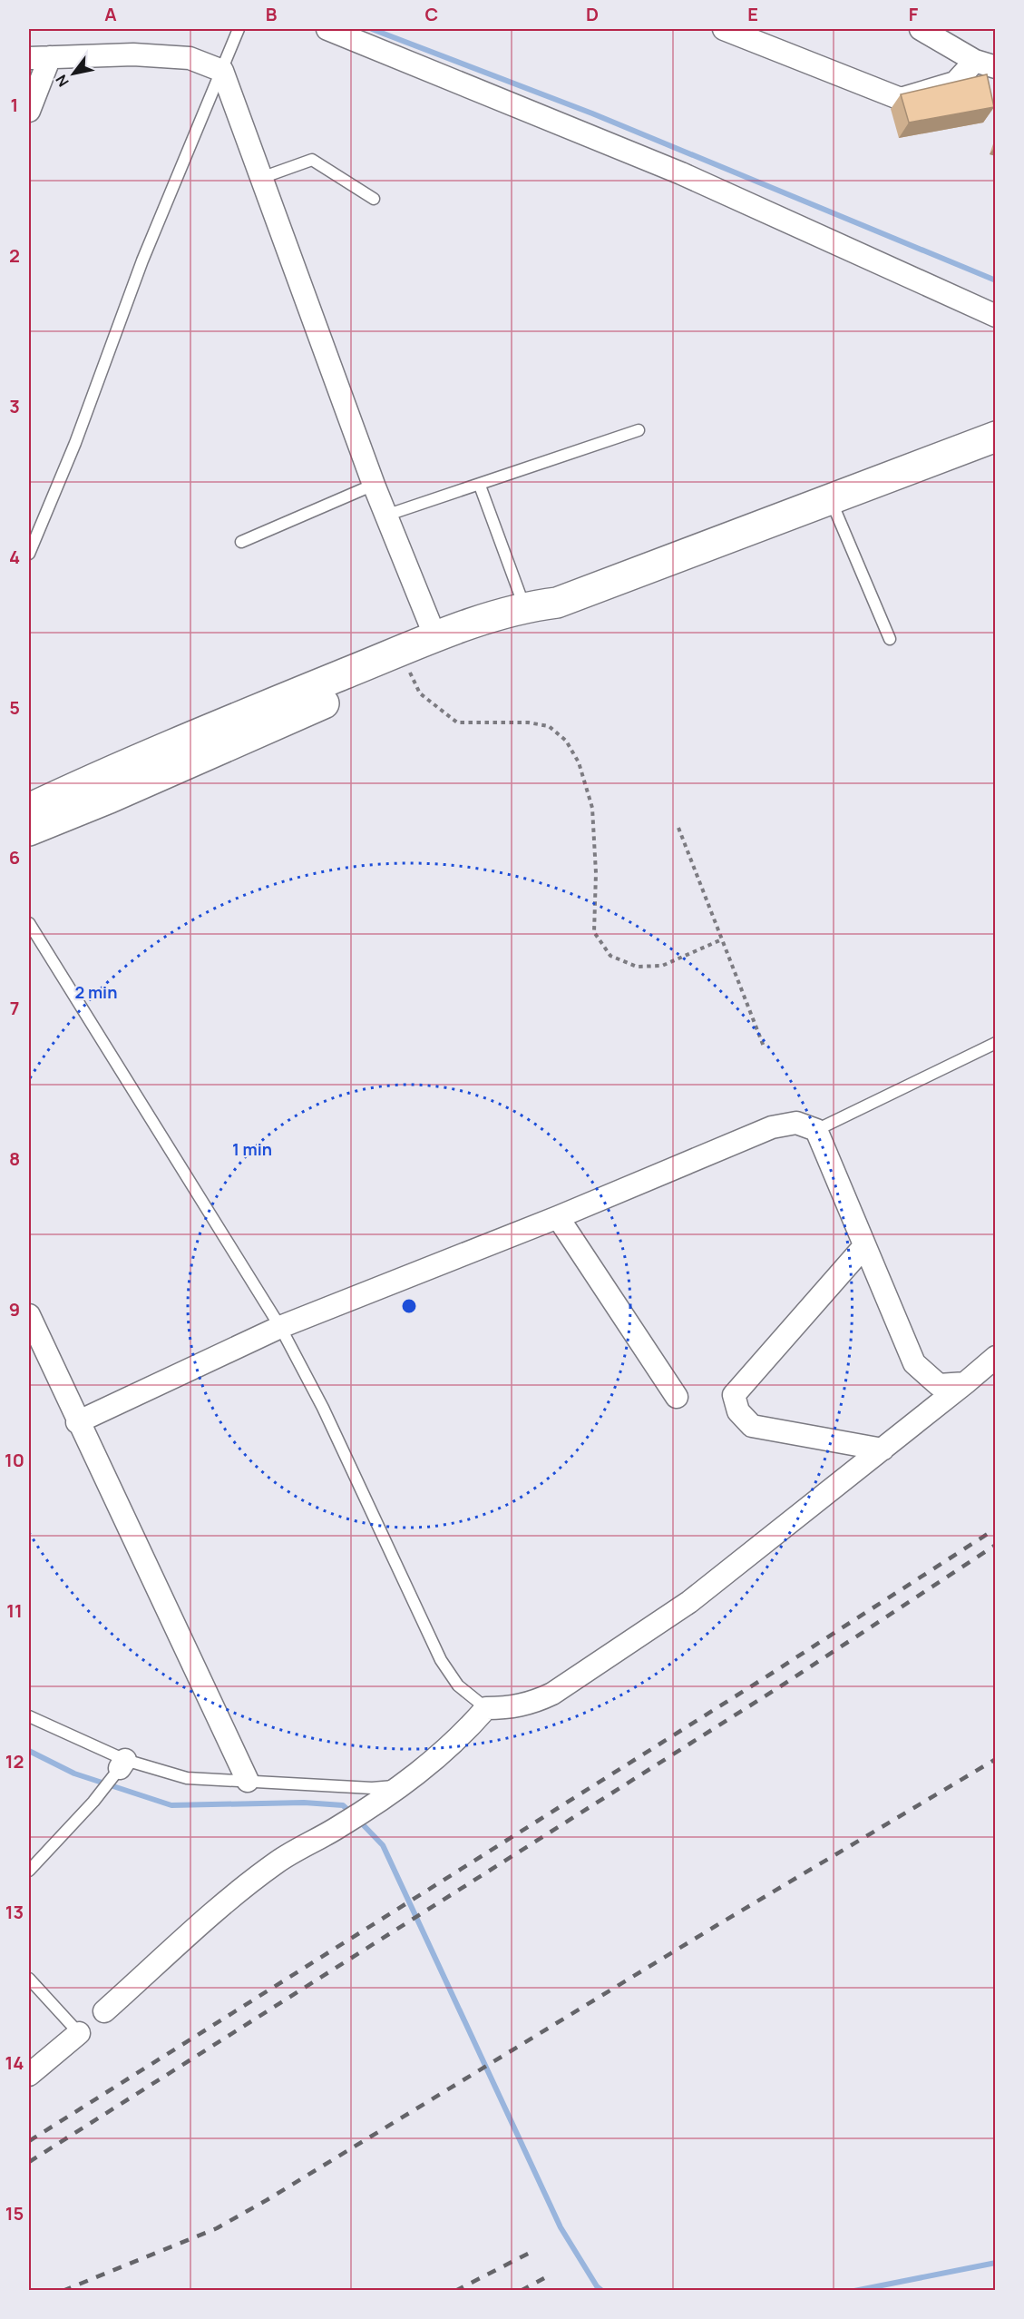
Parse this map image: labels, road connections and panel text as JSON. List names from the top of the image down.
{
  "north": "bottom left",
  "grid": {
    "columns": [
      "A",
      "B",
      "C",
      "D",
      "E",
      "F"
    ],
    "rows": [
      "1",
      "2",
      "3",
      "4",
      "5",
      "6",
      "7",
      "8",
      "9",
      "10",
      "11",
      "12",
      "13",
      "14",
      "15"
    ]
  },
  "rings": ["2 min", "1 min"]
}
